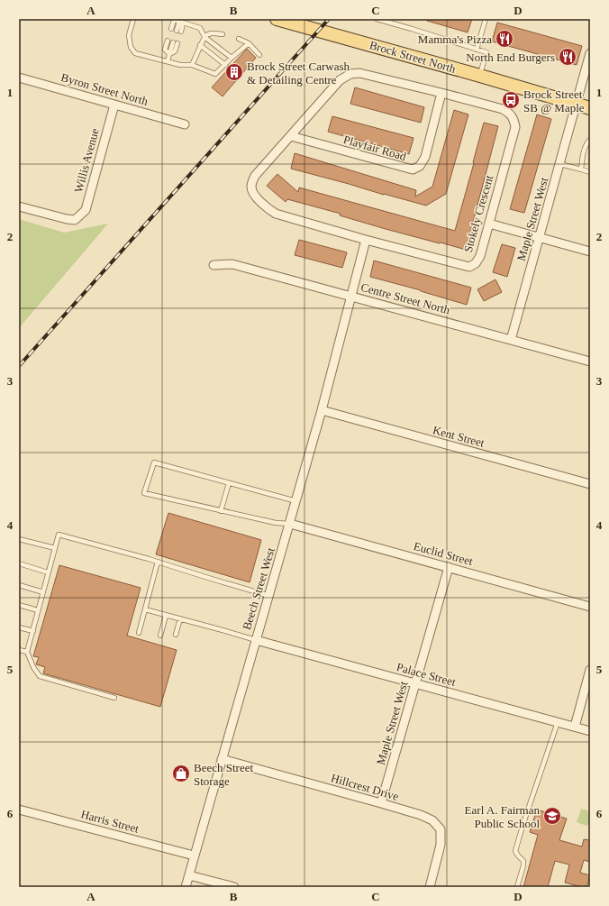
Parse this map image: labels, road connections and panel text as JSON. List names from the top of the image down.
{
  "streets": {
    "main road": ["Brock Street North"],
    "street": [
      "Byron Street North",
      "Playfair Road",
      "Willis Avenue",
      "Stokely Crescent",
      "Maple Street West",
      "Centre Street North",
      "Kent Street",
      "Euclid Street",
      "Beech Street West",
      "Palace Street",
      "Hillcrest Drive",
      "Harris Street"
    ]
  },
  "crossings": [
    ["Brock Street North", "Maple Street West"],
    ["Byron Street North", "Willis Avenue"],
    ["Playfair Road", "Stokely Crescent"],
    ["Stokely Crescent", "Beech Street West"],
    ["Maple Street West", "Centre Street North"],
    ["Maple Street West", "Euclid Street"],
    ["Maple Street West", "Palace Street"],
    ["Maple Street West", "Hillcrest Drive"],
    ["Centre Street North", "Beech Street West"],
    ["Kent Street", "Beech Street West"],
    ["Euclid Street", "Beech Street West"],
    ["Beech Street West", "Palace Street"],
    ["Beech Street West", "Hillcrest Drive"],
    ["Beech Street West", "Harris Street"]
  ],
  "places": {
    "restaurant": ["Mamma's Pizza", "North End Burgers"],
    "building": ["Brock Street Carwash & Detailing Centre"],
    "bus stop": ["Brock Street SB @ Maple"],
    "shop": ["Beech Street Storage"],
    "school or university": ["Earl A. Fairman Public School"]
  },
  "grid": {
    "columns": [
      "A",
      "B",
      "C",
      "D"
    ],
    "rows": [
      "1",
      "2",
      "3",
      "4",
      "5",
      "6"
    ]
  }
}
